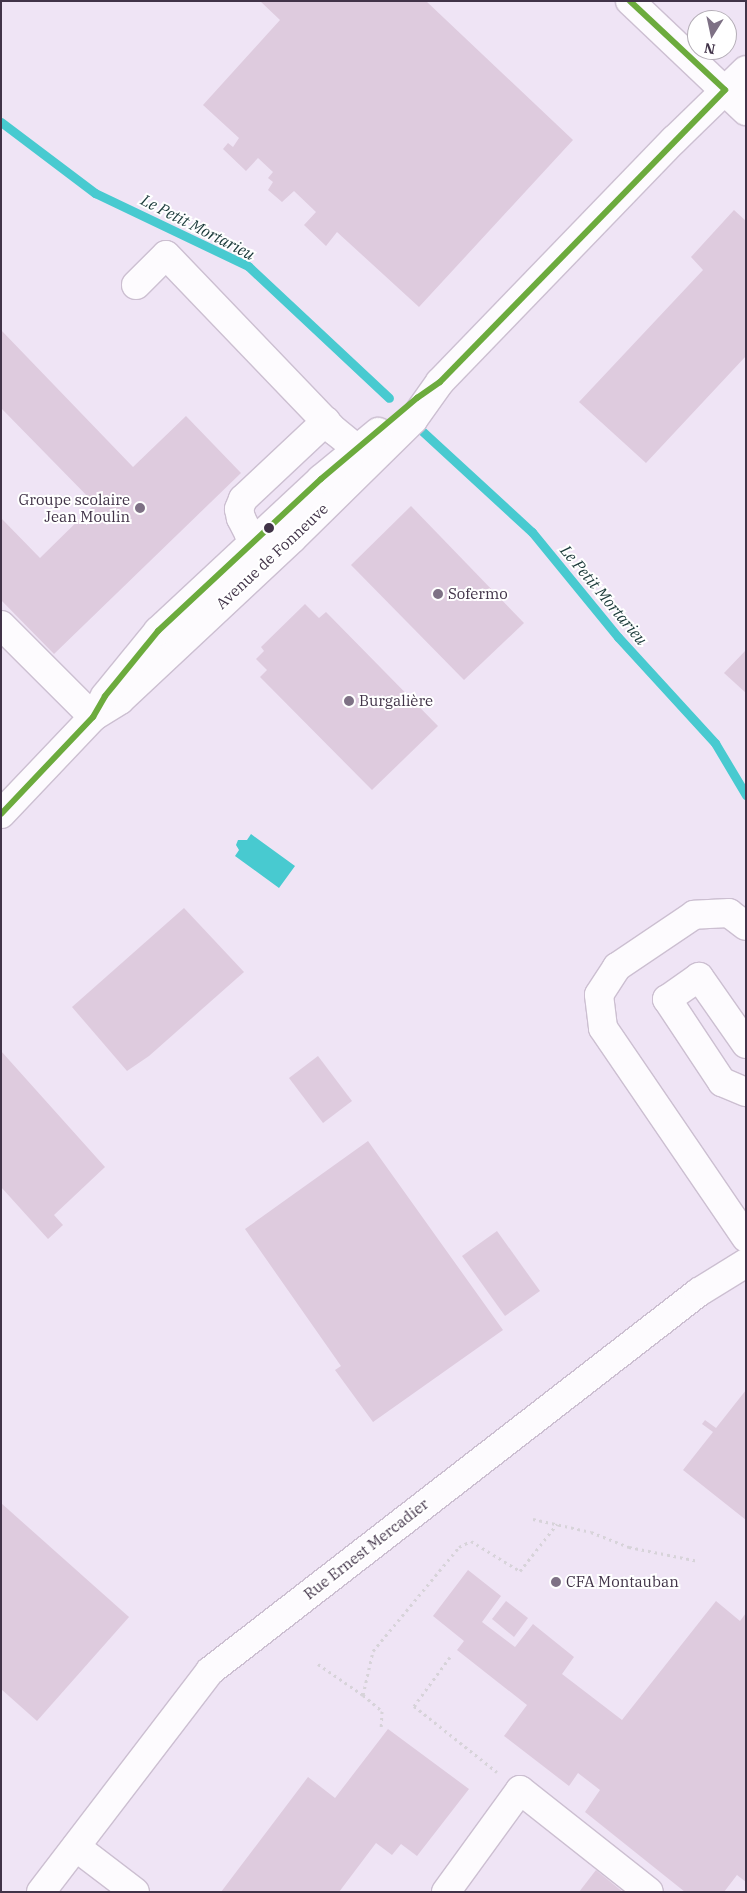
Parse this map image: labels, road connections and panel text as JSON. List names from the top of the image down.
{
  "streets": {
    "street": ["Avenue de Fonneuve", "Rue Ernest Mercadier"]
  },
  "water": ["Le Petit Mortarieu"],
  "places": [
    "Groupe scolaire Jean Moulin",
    "Sofermo",
    "Burgalière",
    "CFA Montauban"
  ],
  "north": "bottom"
}
